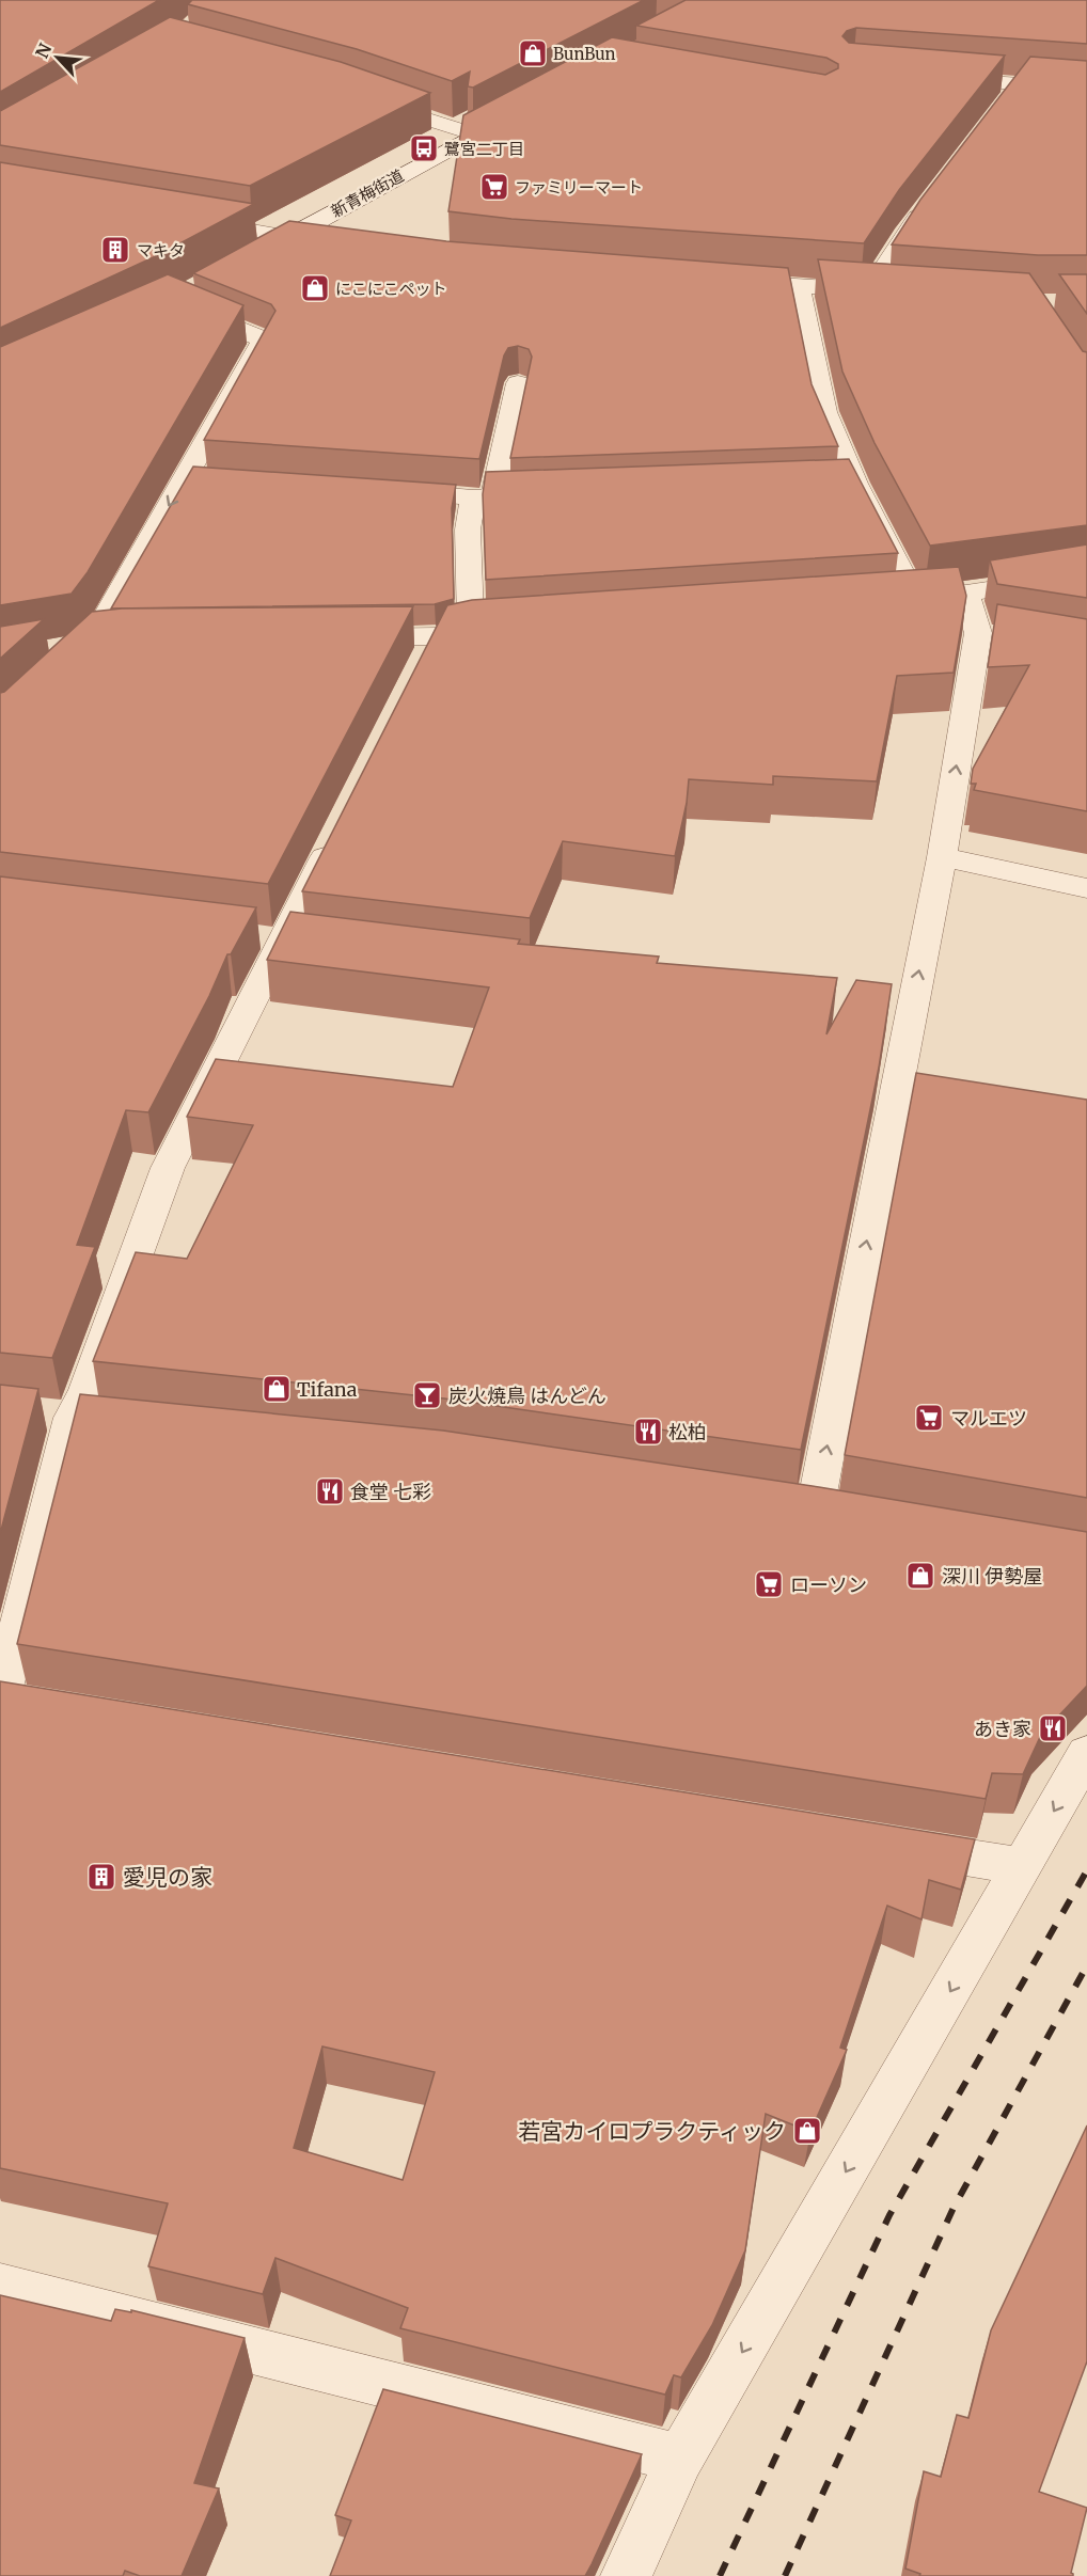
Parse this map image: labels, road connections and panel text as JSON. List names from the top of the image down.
{
  "streets": {
    "street": ["新青梅街道"]
  },
  "places": {
    "shop": [
      "BunBun",
      "にこにこペット",
      "Tifana",
      "深川 伊勢屋",
      "若宮カイロプラクティック"
    ],
    "bus stop": ["鷺宮二丁目"],
    "supermarket": ["ファミリーマート", "マルエツ", "ローソン"],
    "building": ["マキタ", "愛児の家"],
    "bar": ["炭火焼鳥 はんどん"],
    "restaurant": ["松柏", "食堂 七彩", "あき家"]
  },
  "north": "top left"
}
